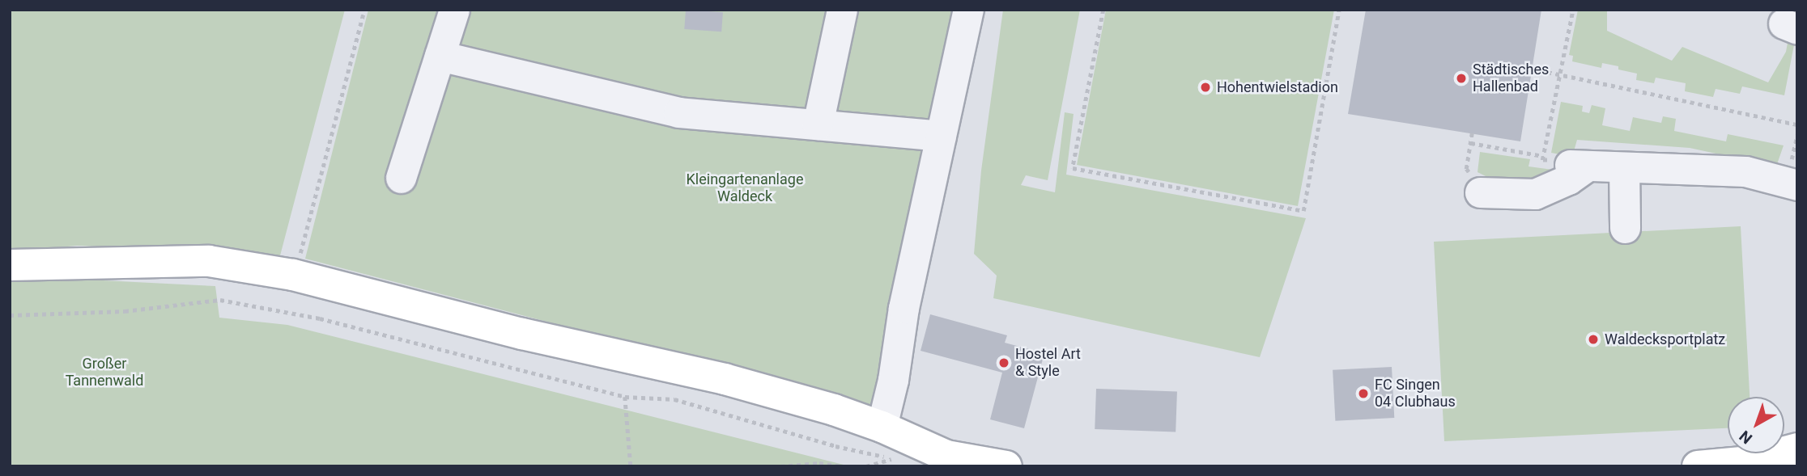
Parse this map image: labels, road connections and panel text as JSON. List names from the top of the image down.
{
  "parks": ["Kleingartenanlage Waldeck", "Großer Tannenwald"],
  "places": [
    "Städtisches Hallenbad",
    "Hohentwielstadion",
    "Waldecksportplatz",
    "Hostel Art & Style",
    "FC Singen 04 Clubhaus"
  ],
  "north": "bottom left"
}
